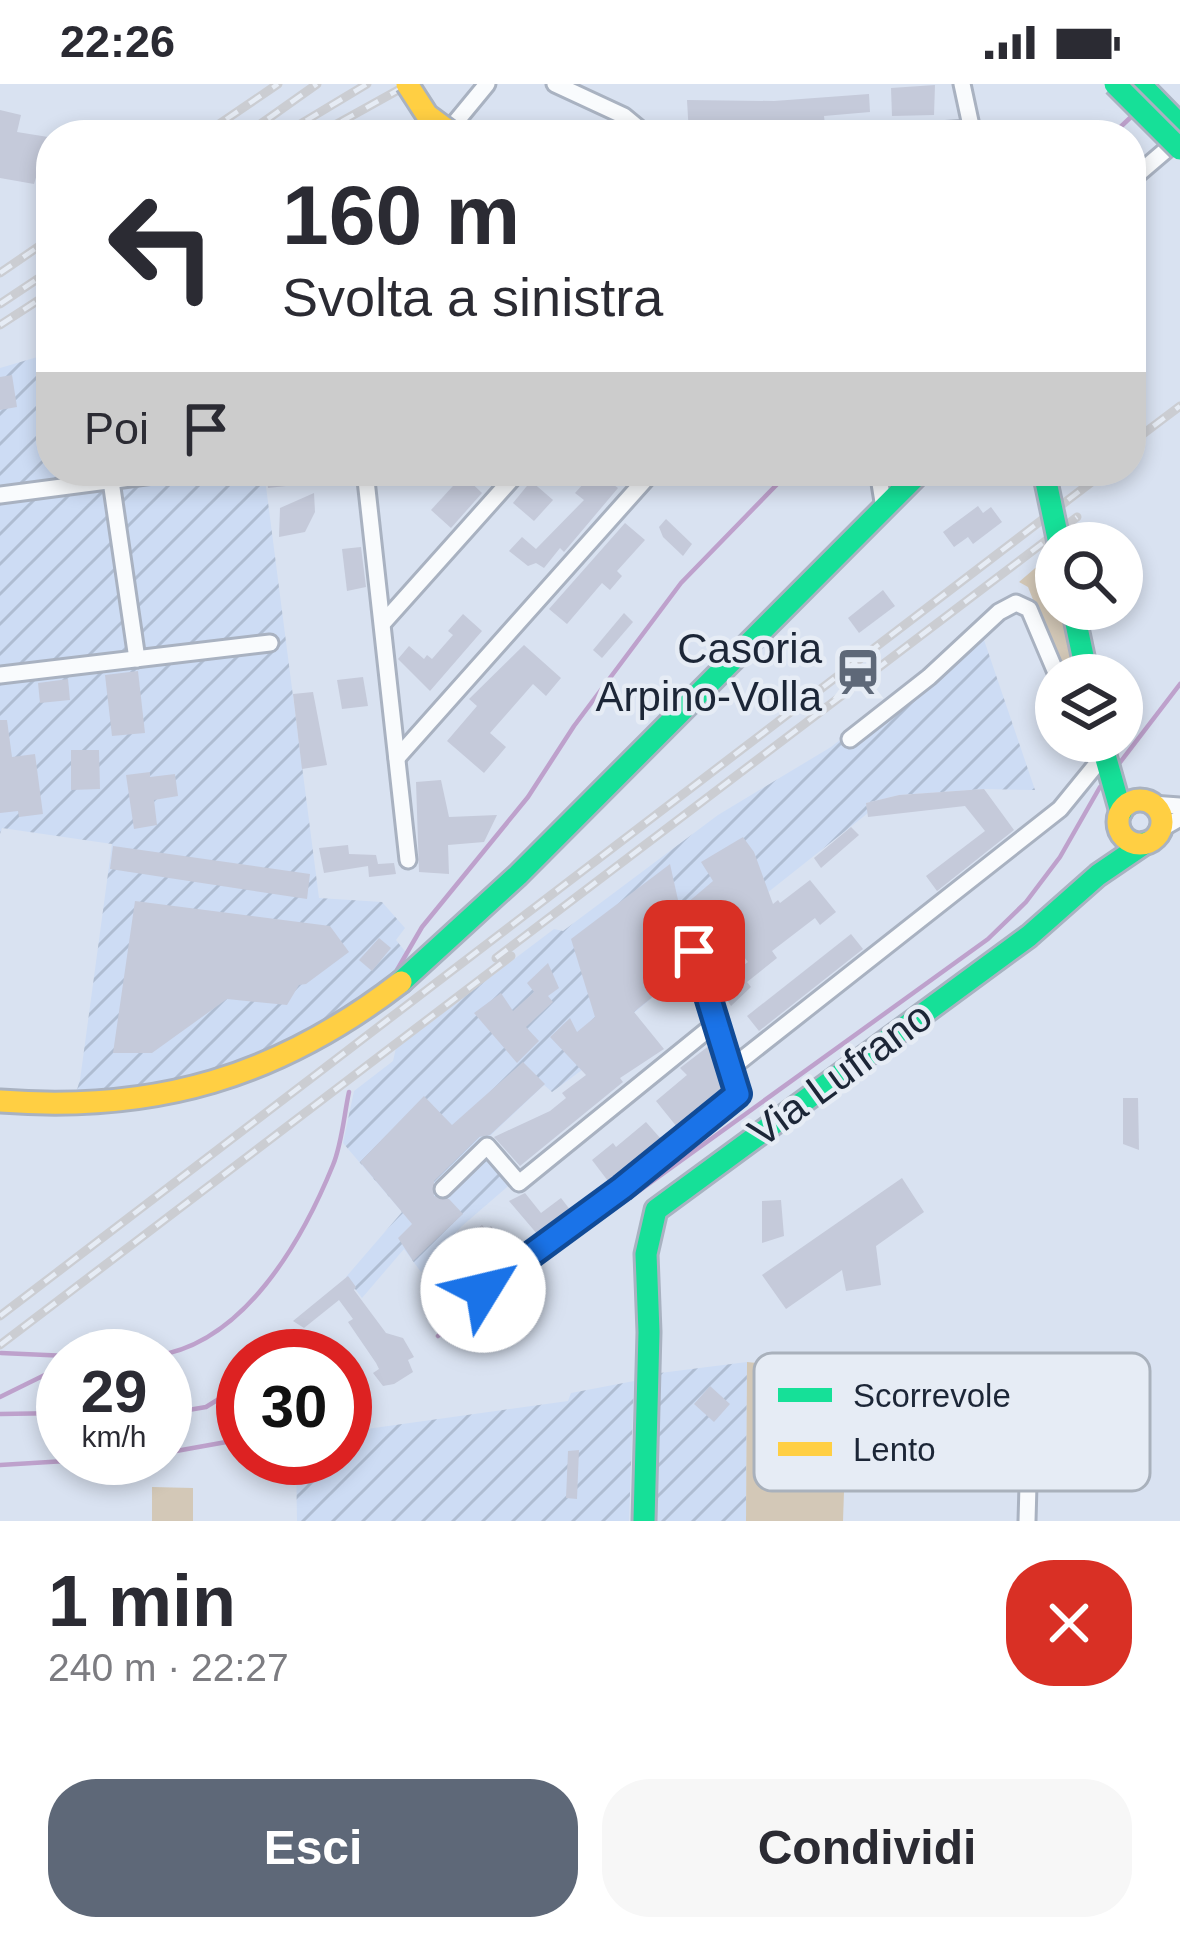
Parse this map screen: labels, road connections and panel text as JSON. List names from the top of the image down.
{
  "streets": {
    "main road": ["Via Lufrano"]
  },
  "places": {
    "station": ["Casoria Arpino-Volla"]
  },
  "legend": ["Scorrevole", "Lento"],
  "page": {
    "status": "22:26",
    "turn": ["160 m", "Svolta a sinistra"],
    "then": "Poi",
    "speed": "29 km/h",
    "limit": "30",
    "heading": ["1 min", "240 m · 22:27"],
    "buttons": ["Esci", "Condividi"]
  }
}
